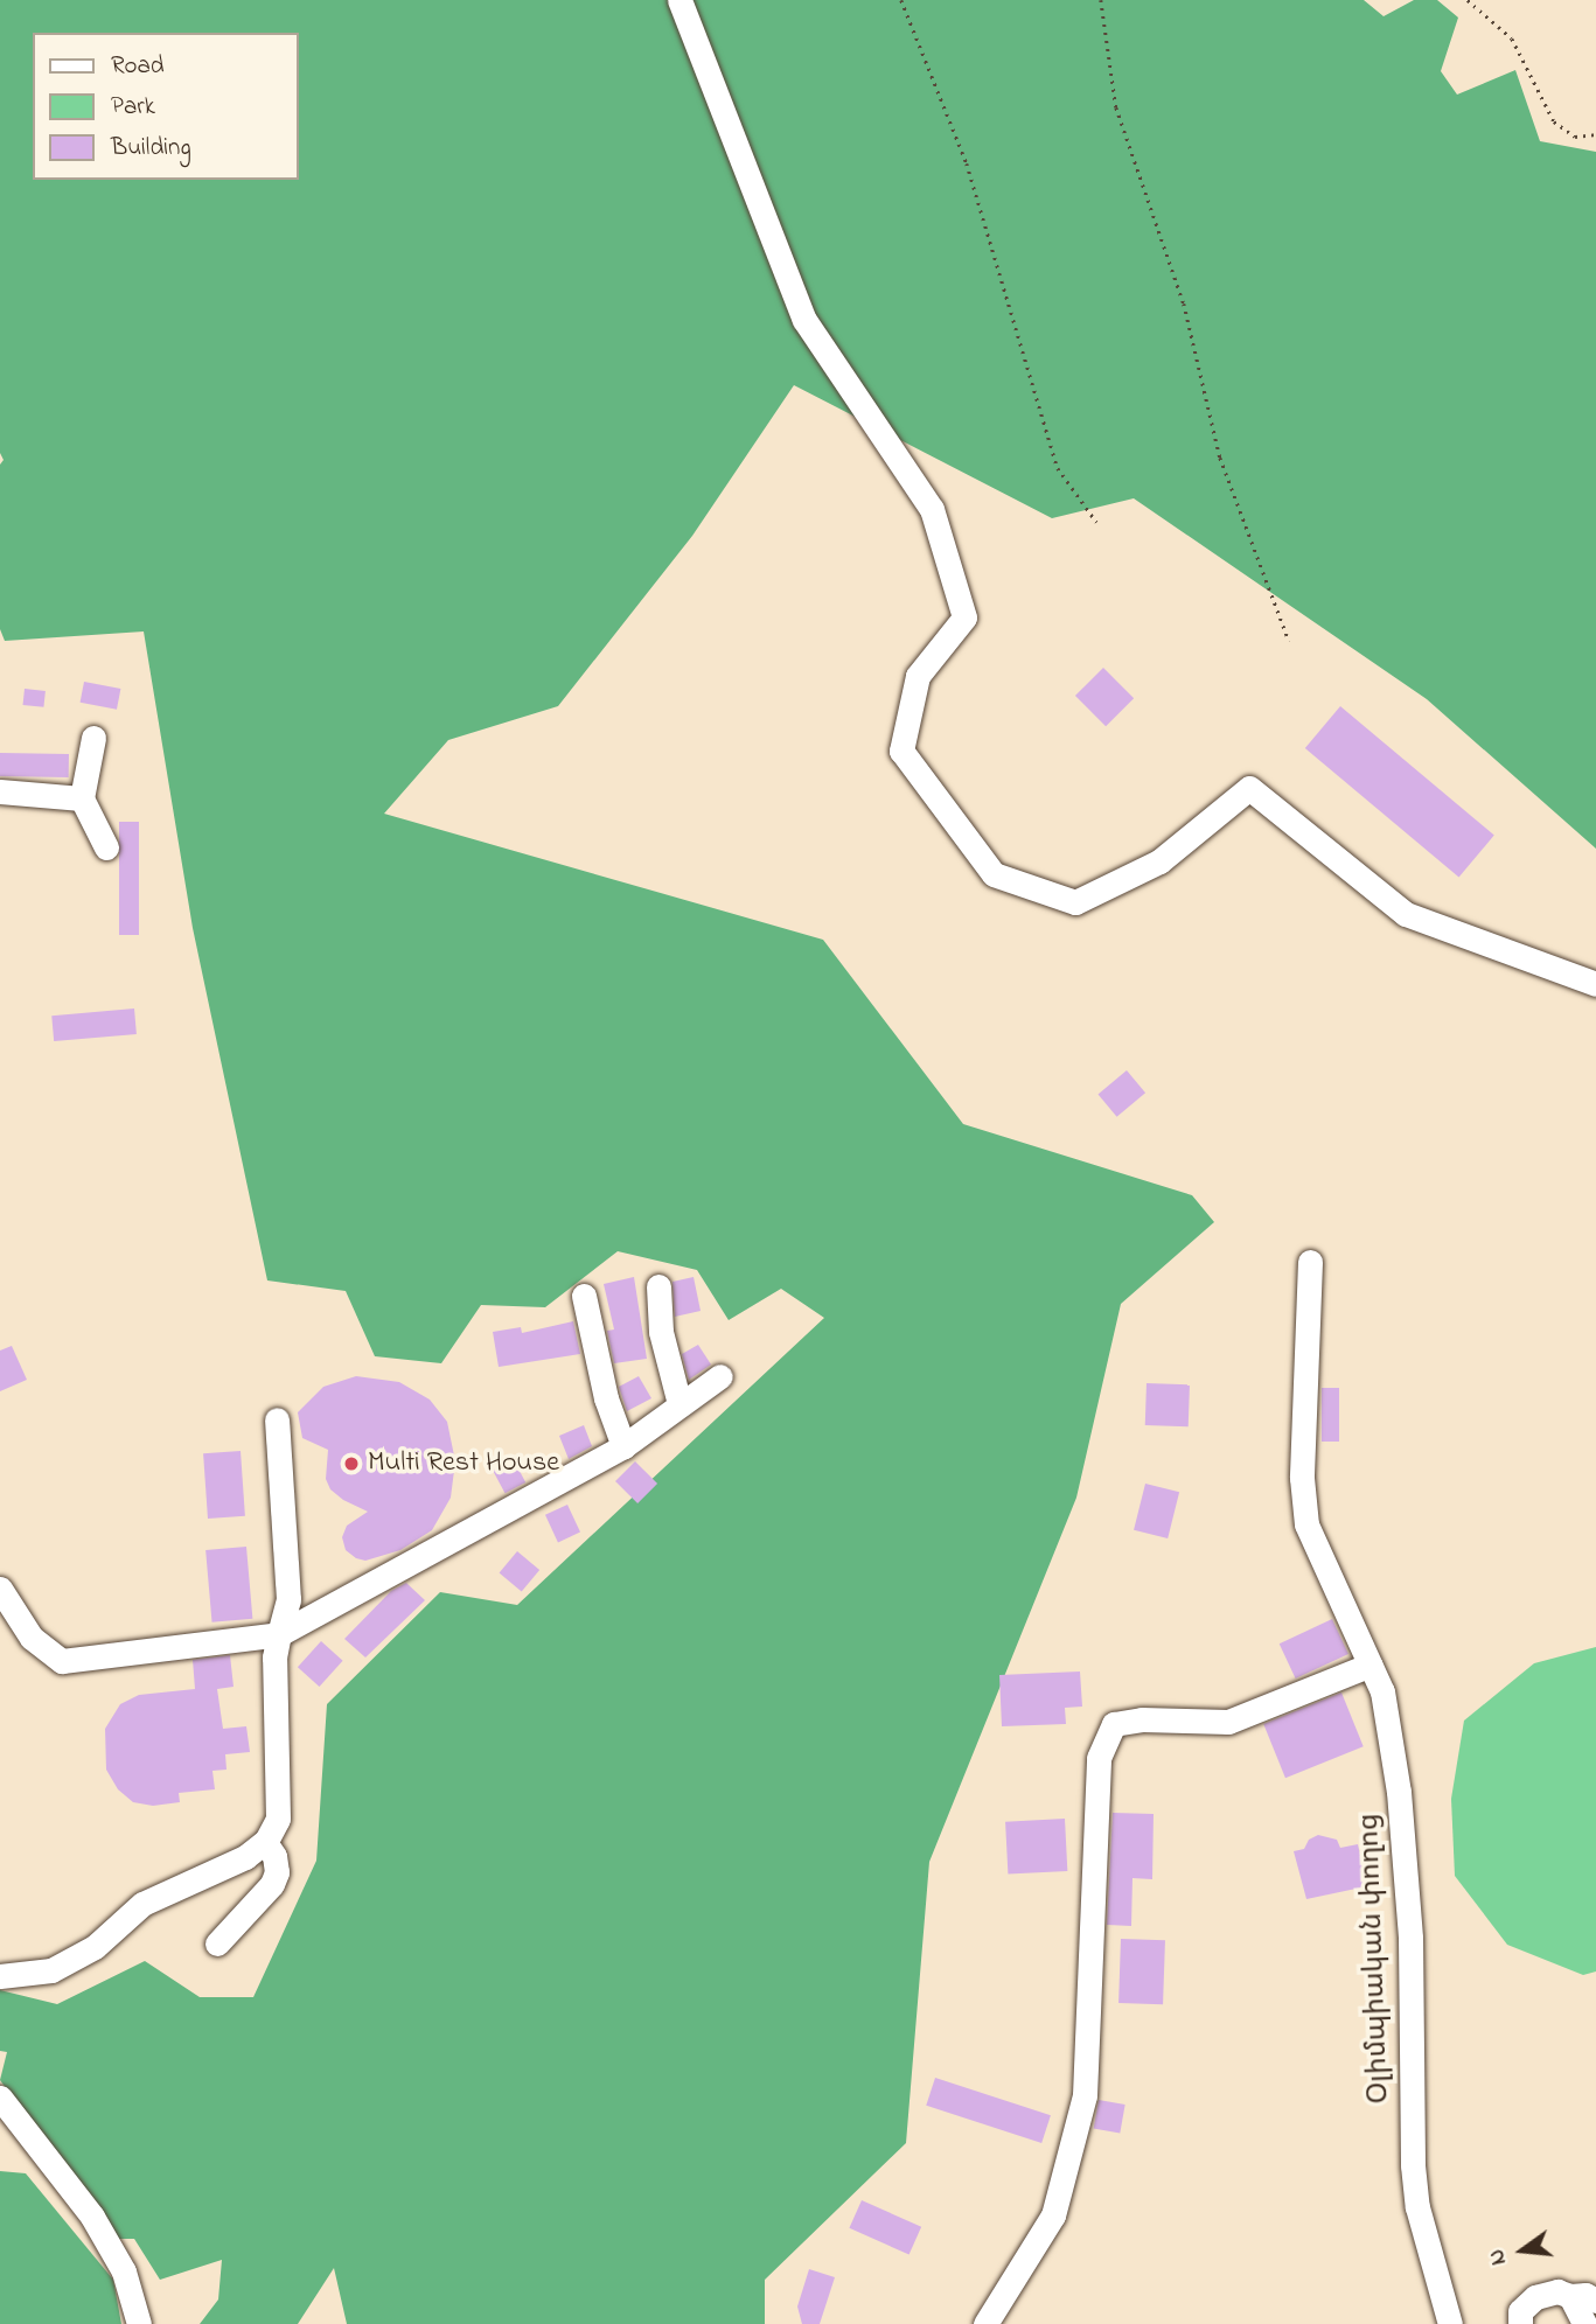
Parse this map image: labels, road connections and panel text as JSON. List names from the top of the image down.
{
  "streets": {
    "street": ["Օլիմպիական փողոց"]
  },
  "places": ["Multi Rest House"],
  "legend": ["Road", "Park", "Building"],
  "north": "left"
}
